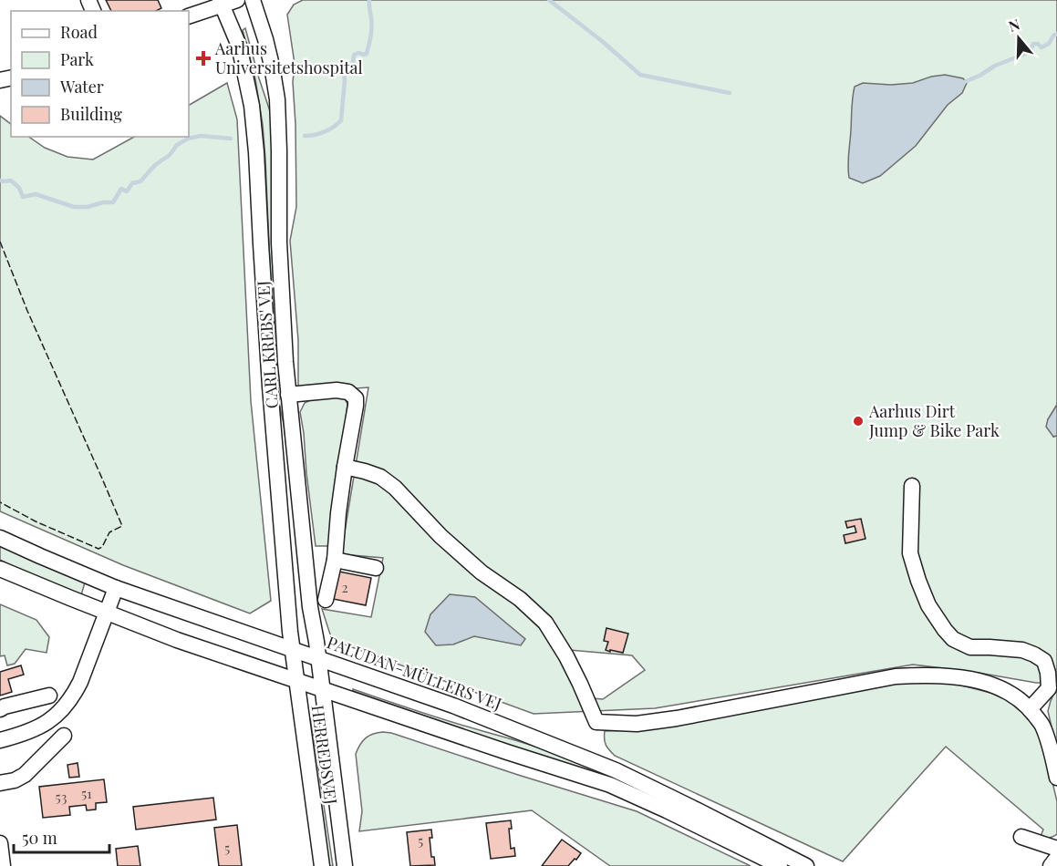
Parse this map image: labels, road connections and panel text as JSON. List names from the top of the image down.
{
  "streets": {
    "street": ["CARL KREBS' VEJ", "PALUDAN-MÜLLERS VEJ", "HERREDSVEJ"]
  },
  "crossings": [
    ["CARL KREBS' VEJ", "PALUDAN-MÜLLERS VEJ"],
    ["CARL KREBS' VEJ", "HERREDSVEJ"],
    ["PALUDAN-MÜLLERS VEJ", "HERREDSVEJ"]
  ],
  "places": {
    "health": ["Aarhus Universitetshospital"],
    "other": ["Aarhus Dirt Jump & Bike Park"]
  },
  "house_numbers": [
    "2",
    "51",
    "53",
    "5",
    "5"
  ],
  "legend": [
    "Road",
    "Park",
    "Water",
    "Building"
  ],
  "scale_bar": "50 m",
  "north": "top"
}
